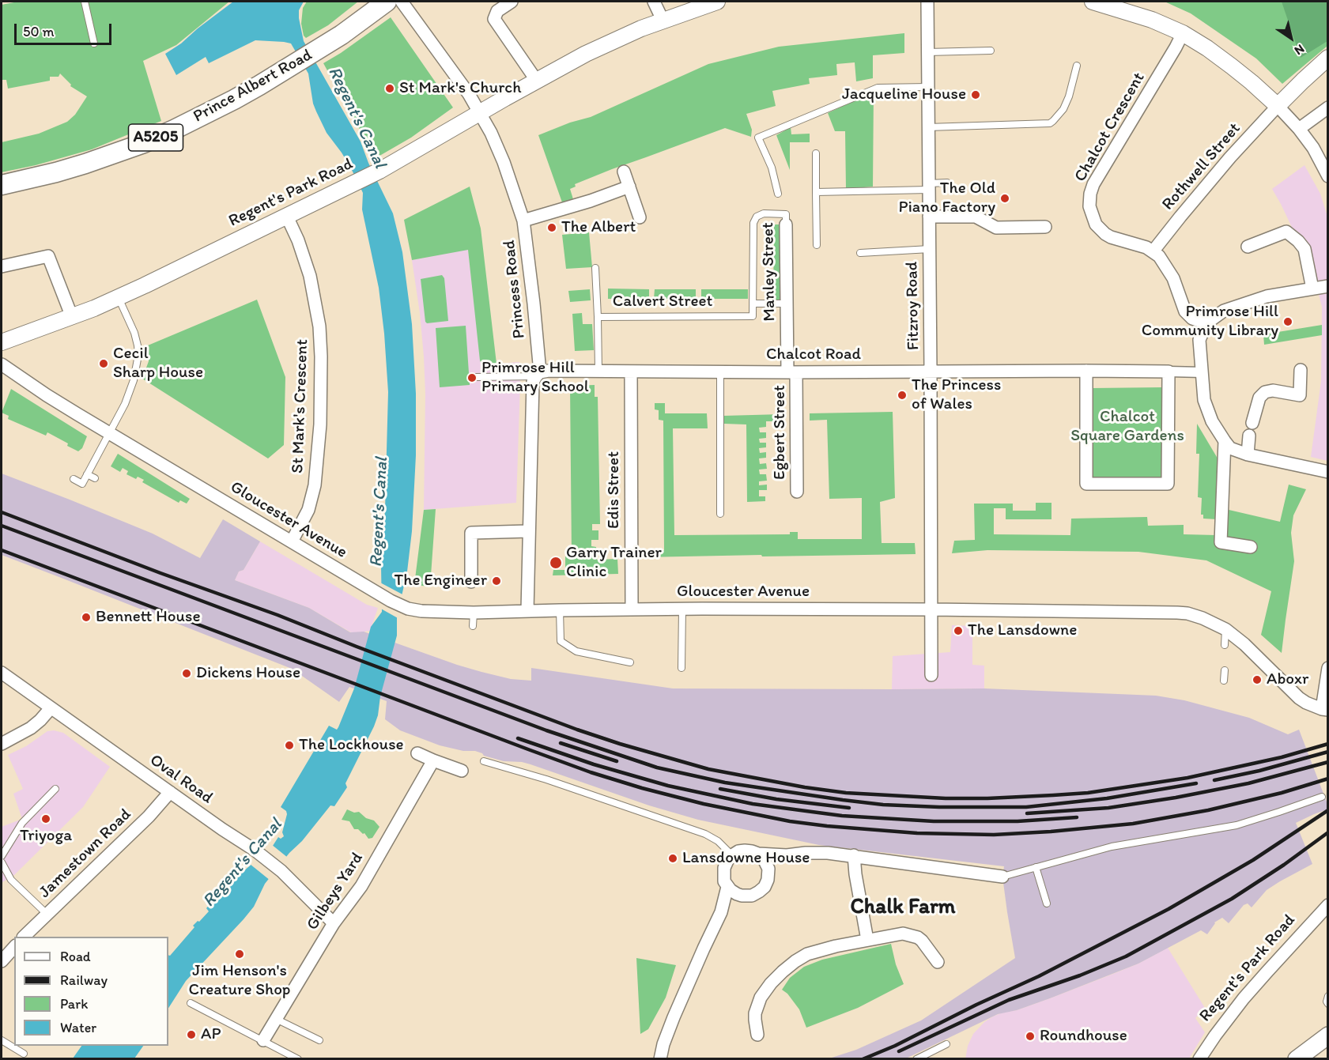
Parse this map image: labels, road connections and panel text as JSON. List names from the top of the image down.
{
  "streets": {
    "main road": ["Prince Albert Road", "A5205"],
    "street": [
      "Chalcot Crescent",
      "Rothwell Street",
      "Regent's Park Road",
      "Manley Street",
      "Princess Road",
      "Fitzroy Road",
      "Chalcot Road",
      "St Mark's Crescent",
      "Egbert Street",
      "Edis Street",
      "Gloucester Avenue",
      "Oval Road",
      "Jamestown Road",
      "Gilbeys Yard"
    ],
    "lane": ["Calvert Street"]
  },
  "crossings": [
    ["Chalcot Crescent", "Rothwell Street"],
    ["Regent's Park Road", "Princess Road"],
    ["Regent's Park Road", "St Mark's Crescent"],
    ["Manley Street", "Calvert Street"],
    ["Manley Street", "Chalcot Road"],
    ["Manley Street", "Egbert Street"],
    ["Princess Road", "Chalcot Road"],
    ["Princess Road", "Gloucester Avenue"],
    ["Calvert Street", "Chalcot Road"],
    ["Fitzroy Road", "Chalcot Road"],
    ["Fitzroy Road", "Gloucester Avenue"],
    ["Chalcot Road", "Egbert Street"],
    ["Chalcot Road", "Edis Street"],
    ["St Mark's Crescent", "Gloucester Avenue"],
    ["Edis Street", "Gloucester Avenue"],
    ["Oval Road", "Jamestown Road"],
    ["Oval Road", "Gilbeys Yard"]
  ],
  "districts": ["Chalk Farm"],
  "water": ["Regent's Canal"],
  "parks": ["Chalcot Square Gardens"],
  "places": [
    "St Mark's Church",
    "Jacqueline House",
    "The Old Piano Factory",
    "The Albert",
    "Primrose Hill Community Library",
    "Cecil Sharp House",
    "Primrose Hill Primary School",
    "The Princess of Wales",
    "Garry Trainer Clinic",
    "The Engineer",
    "Bennett House",
    "The Lansdowne",
    "Dickens House",
    "Aboxr",
    "The Lockhouse",
    "Triyoga",
    "Lansdowne House",
    "Jim Henson's Creature Shop",
    "AP",
    "Roundhouse"
  ],
  "legend": [
    "Road",
    "Railway",
    "Park",
    "Water"
  ],
  "scale_bar": "50 m",
  "north": "bottom right"
}
